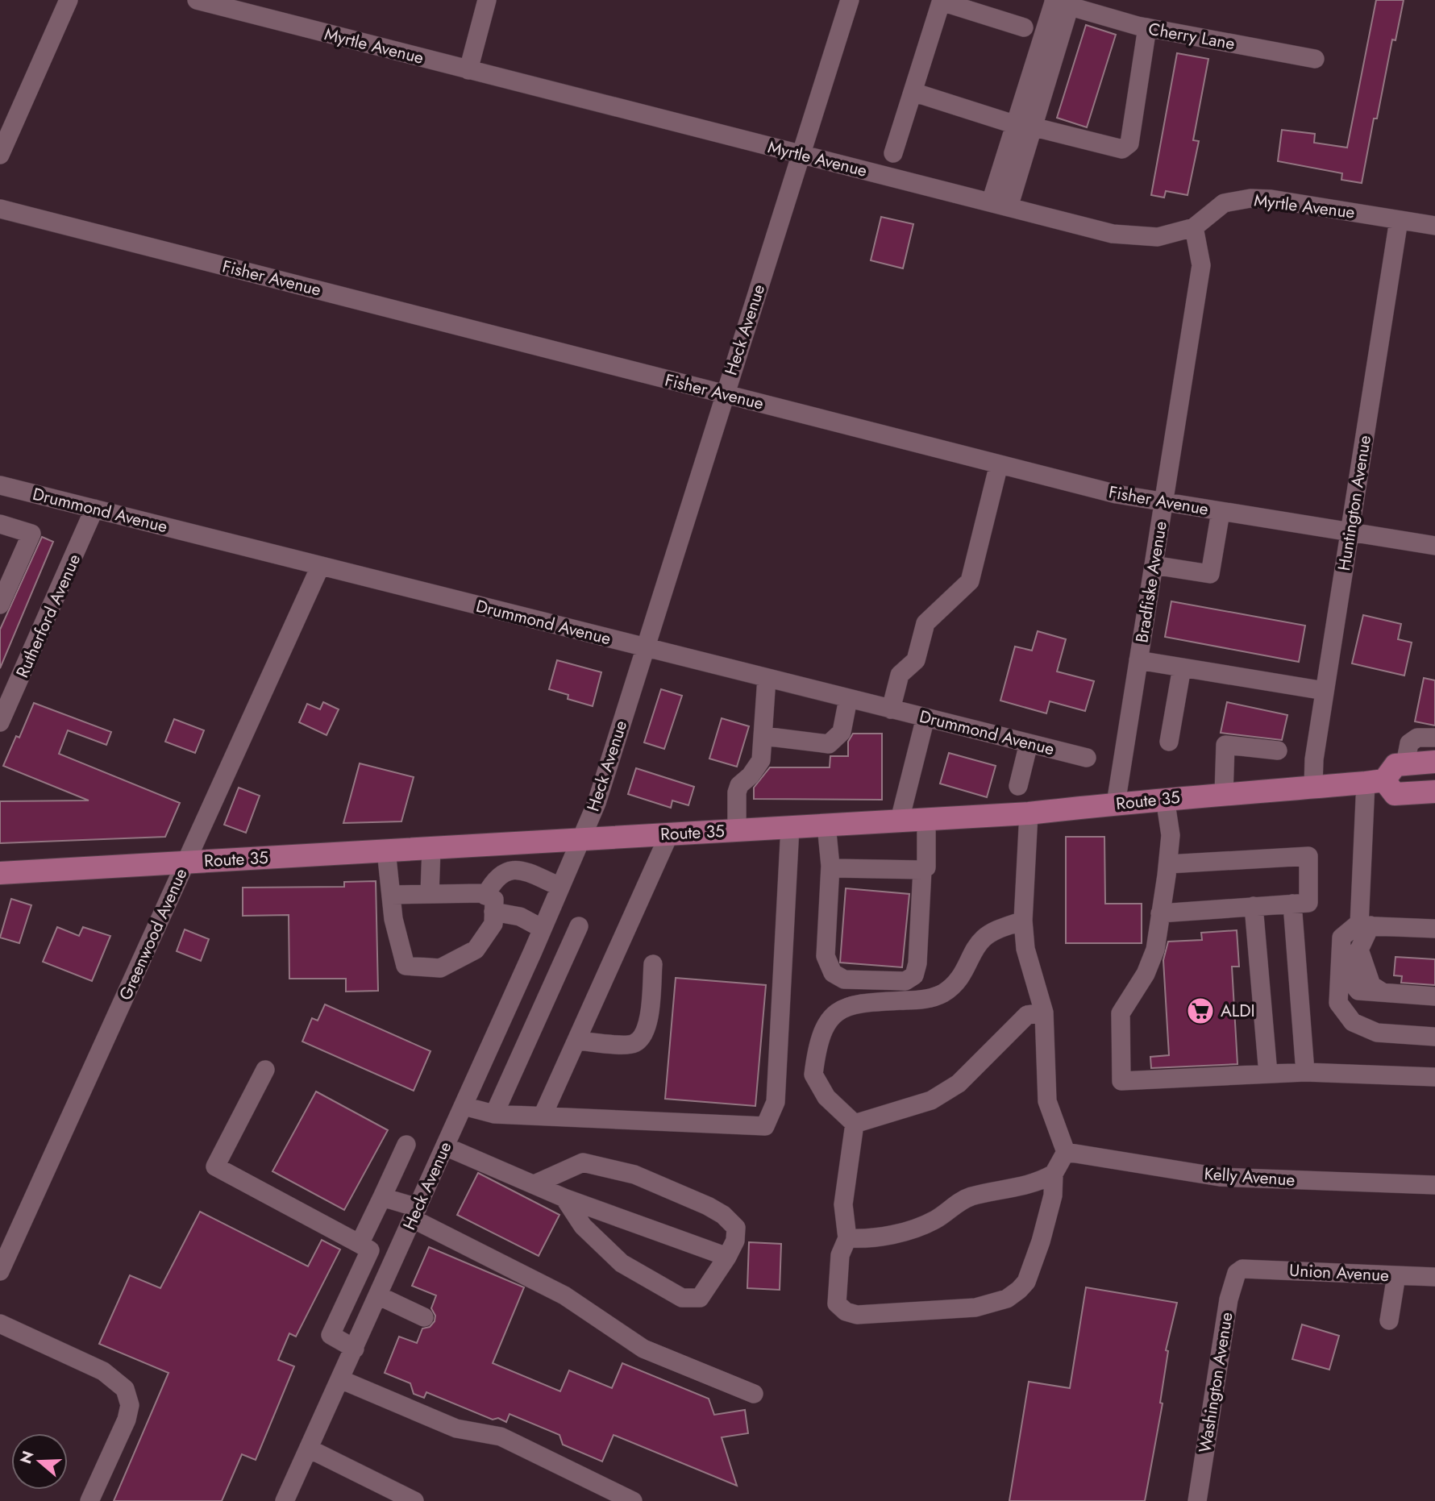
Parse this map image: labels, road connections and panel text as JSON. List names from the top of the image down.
{
  "streets": {
    "main road": ["Route 35"],
    "street": [
      "Cherry Lane",
      "Myrtle Avenue",
      "Fisher Avenue",
      "Heck Avenue",
      "Huntington Avenue",
      "Drummond Avenue",
      "Bradfiske Avenue",
      "Rutherford Avenue",
      "Greenwood Avenue",
      "Kelly Avenue",
      "Union Avenue",
      "Washington Avenue"
    ]
  },
  "crossings": [
    ["Myrtle Avenue", "Heck Avenue"],
    ["Myrtle Avenue", "Huntington Avenue"],
    ["Myrtle Avenue", "Bradfiske Avenue"],
    ["Fisher Avenue", "Heck Avenue"],
    ["Fisher Avenue", "Huntington Avenue"],
    ["Fisher Avenue", "Bradfiske Avenue"],
    ["Heck Avenue", "Drummond Avenue"],
    ["Heck Avenue", "Route 35"],
    ["Huntington Avenue", "Route 35"],
    ["Drummond Avenue", "Rutherford Avenue"],
    ["Drummond Avenue", "Greenwood Avenue"],
    ["Bradfiske Avenue", "Route 35"],
    ["Route 35", "Greenwood Avenue"],
    ["Union Avenue", "Washington Avenue"]
  ],
  "places": {
    "supermarket": ["ALDI"]
  },
  "north": "left"
}
